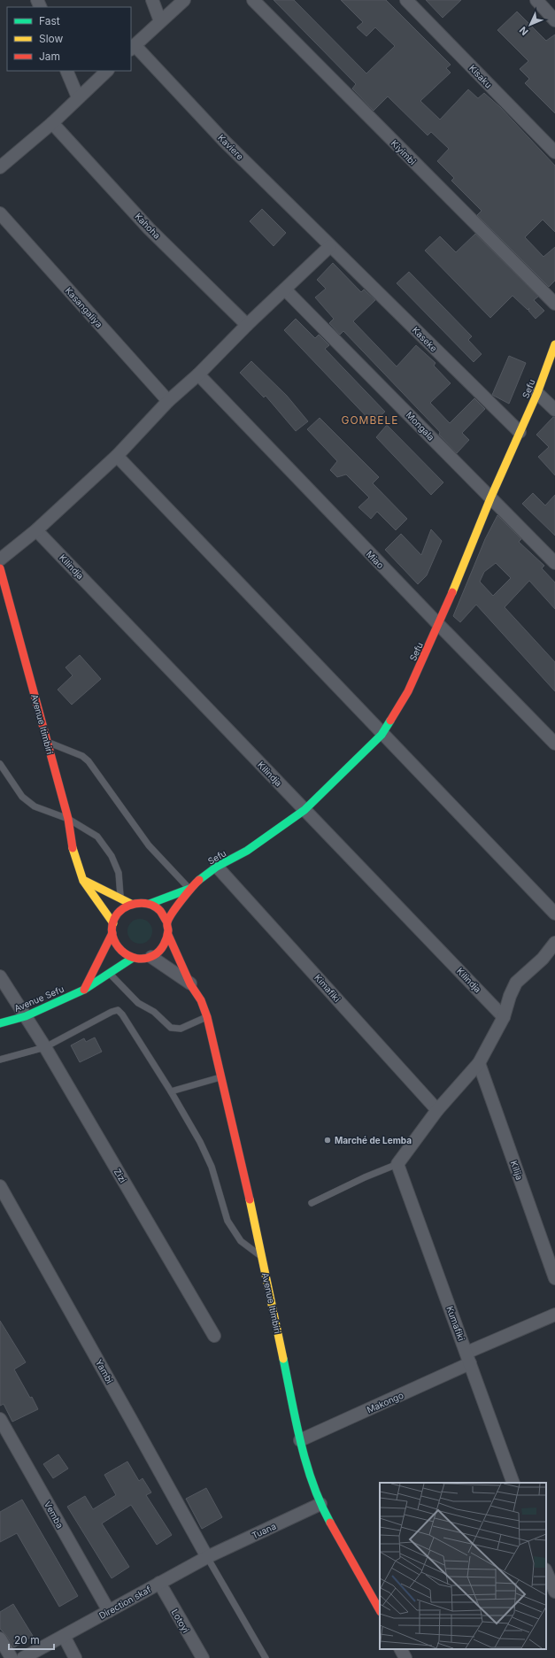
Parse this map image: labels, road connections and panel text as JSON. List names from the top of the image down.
{
  "streets": {
    "street": [
      "Kisaku",
      "Kaviere",
      "Kiyimbi",
      "Kahoha",
      "Kasangaliya",
      "Kaseke",
      "Sefu",
      "Mongala",
      "Miao",
      "Kilindja",
      "Avenue Itimbiri",
      "Kimafiki",
      "Avenue Sefu",
      "Kilija",
      "Zizi",
      "Kumafiki",
      "Yambi",
      "Makongo",
      "Vemba",
      "Tuana",
      "Direction skaf",
      "Lotoyi"
    ]
  },
  "crossings": [
    ["Kaviere", "Kaseke"],
    ["Kaseke", "Sefu"],
    ["Sefu", "Mongala"],
    ["Sefu", "Miao"],
    ["Sefu", "Kilindja"],
    ["Sefu", "Kimafiki"],
    ["Avenue Itimbiri", "Avenue Sefu"],
    ["Avenue Itimbiri", "Makongo"],
    ["Avenue Itimbiri", "Tuana"],
    ["Avenue Sefu", "Zizi"],
    ["Kumafiki", "Makongo"],
    ["Yambi", "Tuana"],
    ["Yambi", "Direction skaf"],
    ["Vemba", "Direction skaf"],
    ["Tuana", "Direction skaf"],
    ["Direction skaf", "Lotoyi"]
  ],
  "districts": ["GOMBELE"],
  "places": ["Marché de Lemba"],
  "legend": ["Fast", "Slow", "Jam"],
  "scale_bar": "20 m",
  "north": "bottom left"
}
